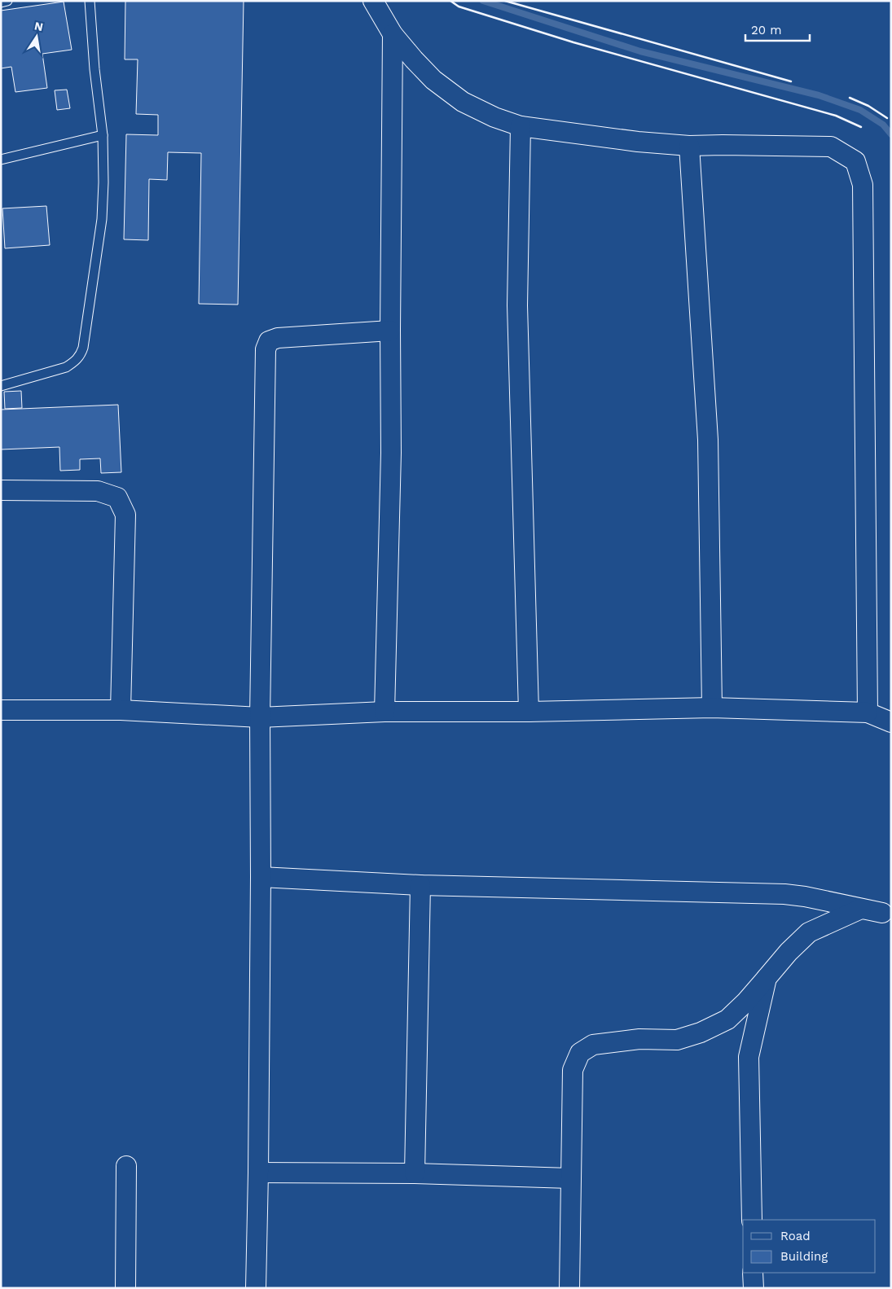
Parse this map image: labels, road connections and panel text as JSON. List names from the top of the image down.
{
  "legend": ["Road", "Building"],
  "scale_bar": "20 m",
  "north": "top"
}
